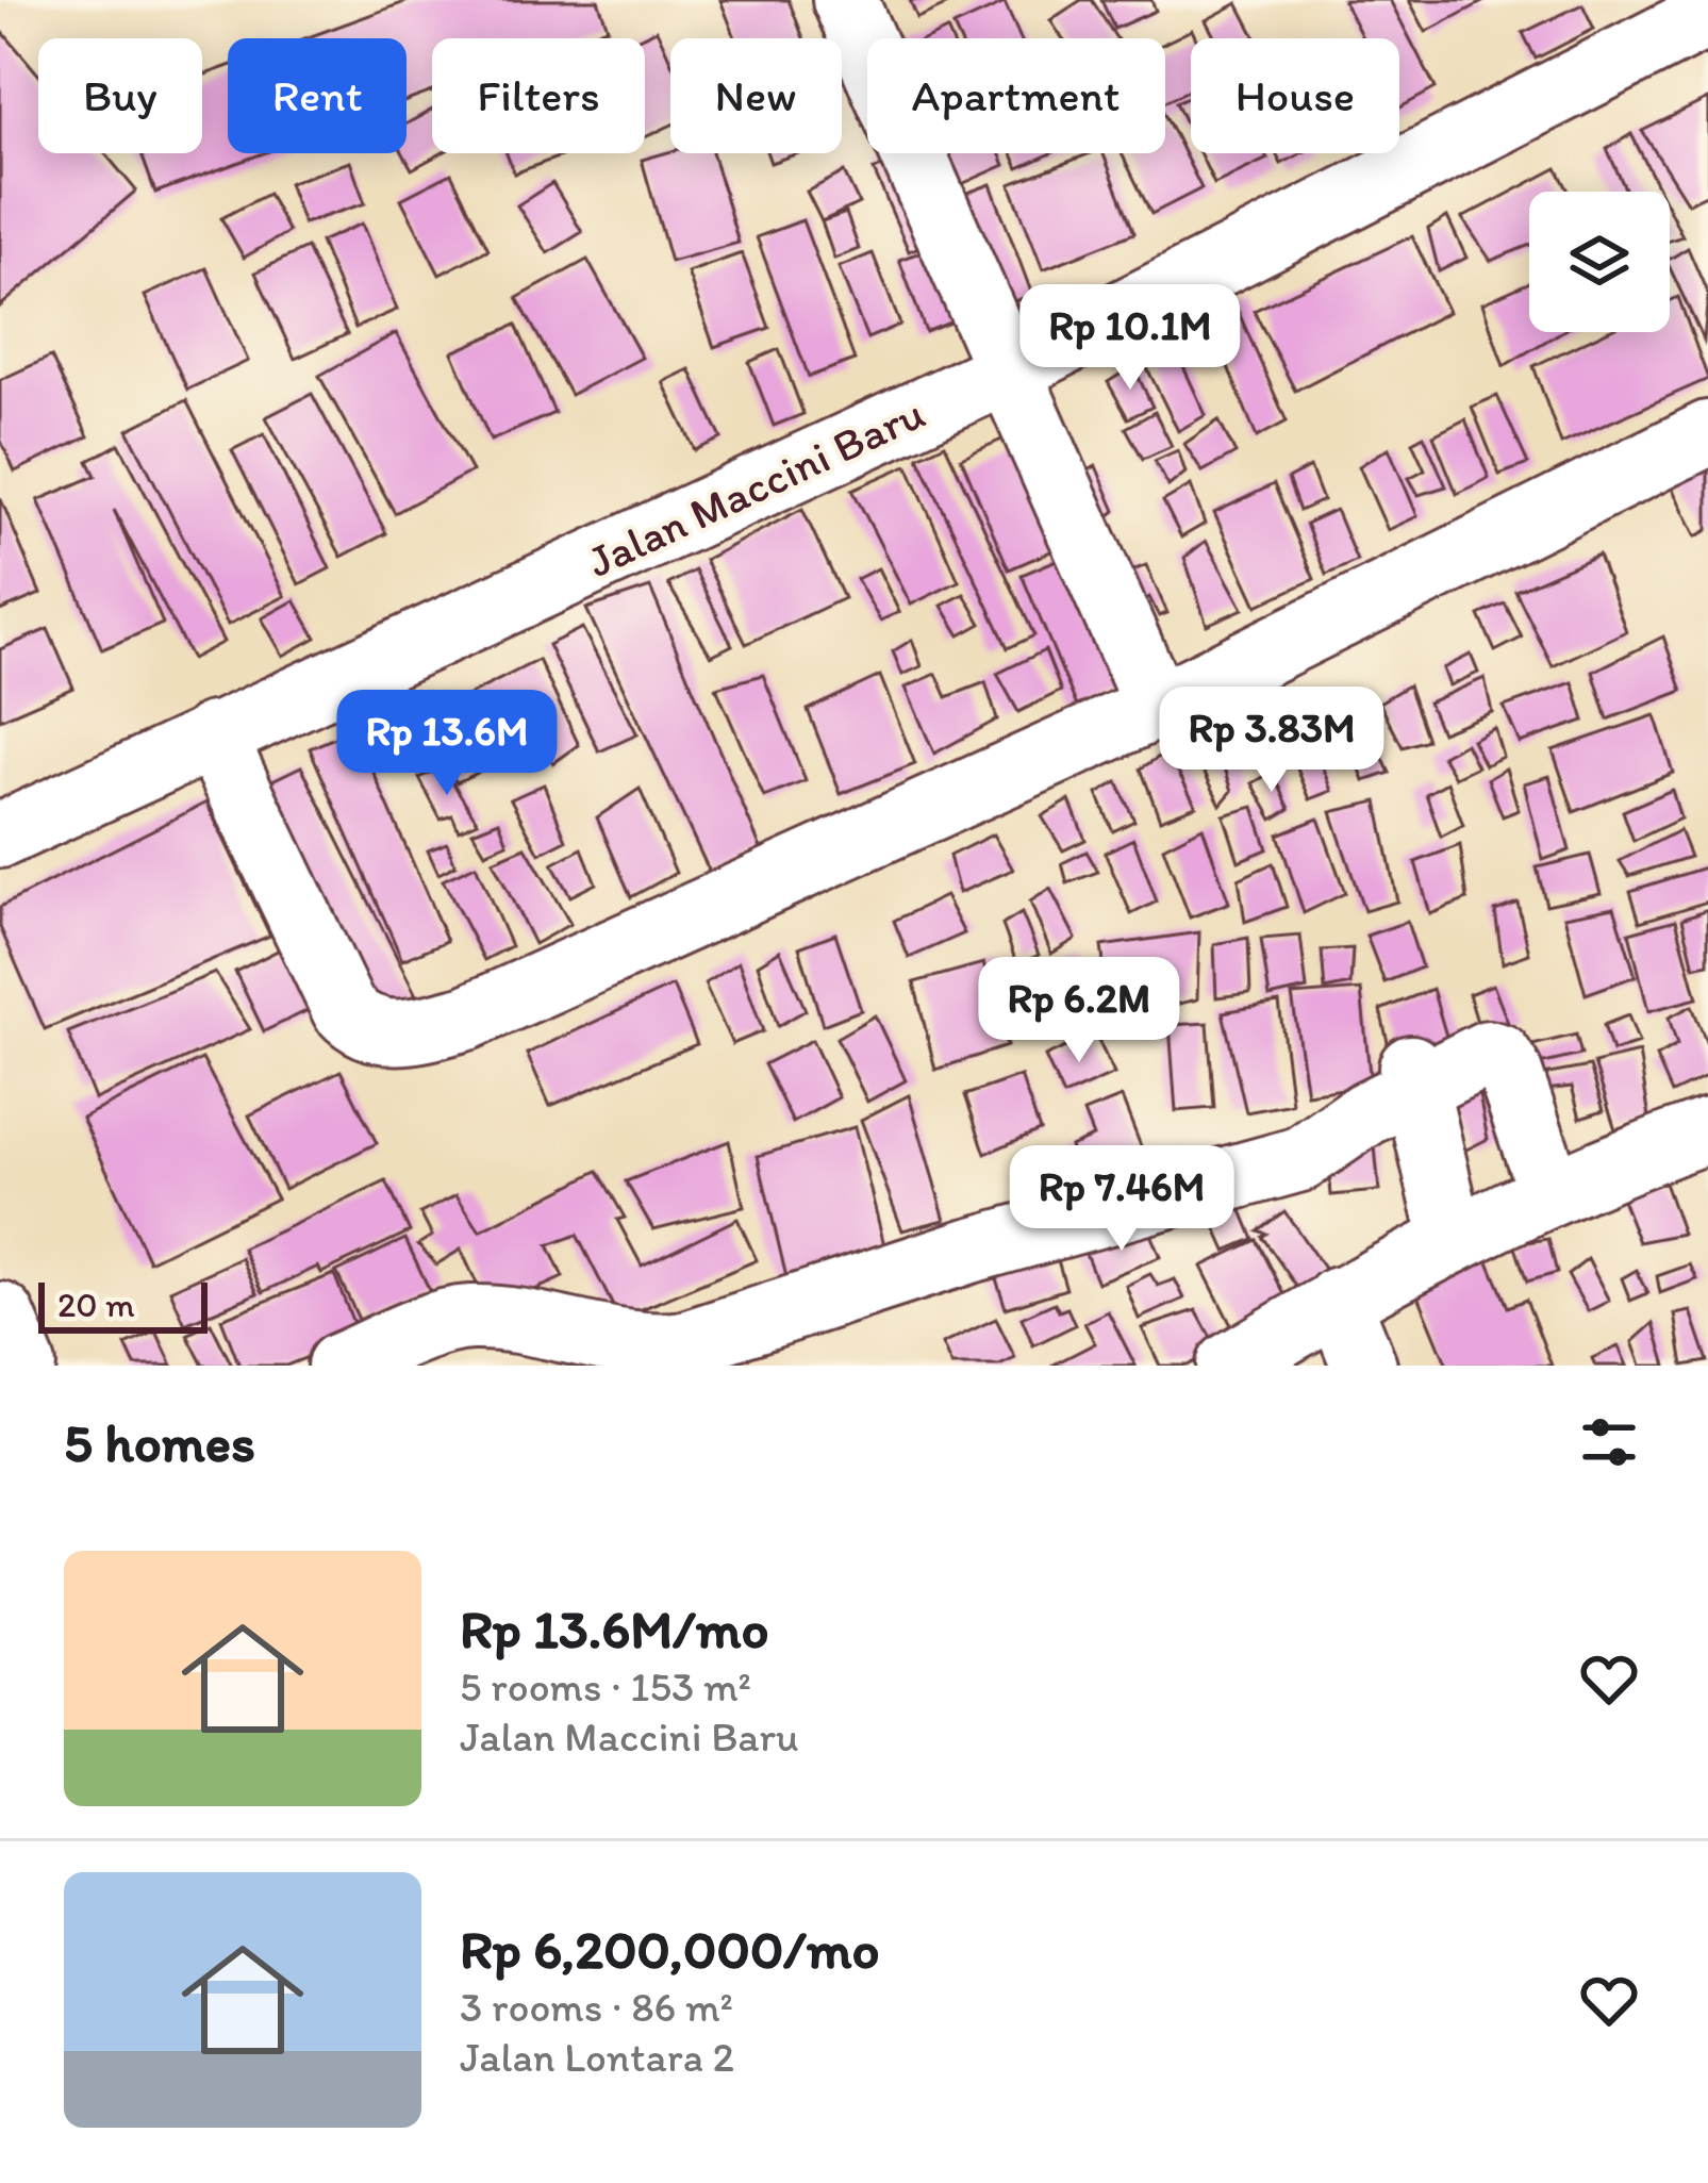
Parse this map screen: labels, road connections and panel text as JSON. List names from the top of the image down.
{
  "streets": {
    "street": ["Jalan Maccini Baru"]
  },
  "scale_bar": "20 m",
  "page": {
    "chip": [
      "Buy",
      "Rent",
      "Filters",
      "New",
      "Apartment",
      "House"
    ],
    "price": [
      "Rp 10.1M",
      "Rp 3.83M",
      "Rp 13.6M",
      "Rp 6.2M",
      "Rp 7.46M"
    ],
    "scale": "20 m",
    "heading": "5 homes",
    "list": [
      {
        "name": "Rp 13.6M/mo",
        "note": "5 rooms · 153 m² · Jalan Maccini Baru"
      },
      {
        "name": "Rp 6,200,000/mo",
        "note": "3 rooms · 86 m² · Jalan Lontara 2"
      }
    ]
  }
}
